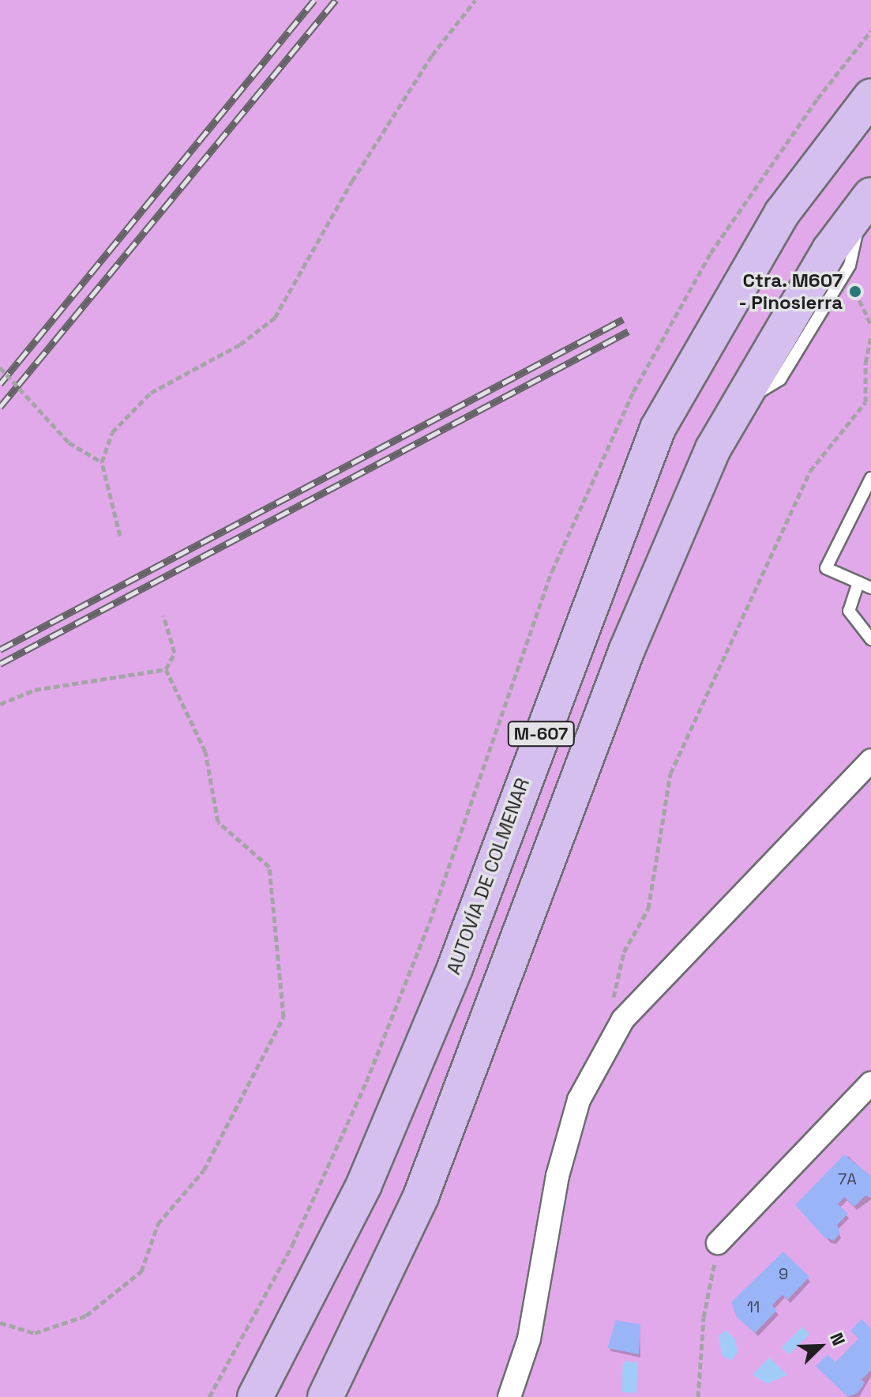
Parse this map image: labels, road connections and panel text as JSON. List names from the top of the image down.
{
  "streets": {
    "highway": ["M-607", "AUTOVÍA DE COLMENAR"]
  },
  "places": ["Ctra. M607 - Pinosierra"],
  "house_numbers": ["7A", "9", "11"],
  "north": "top right"
}
